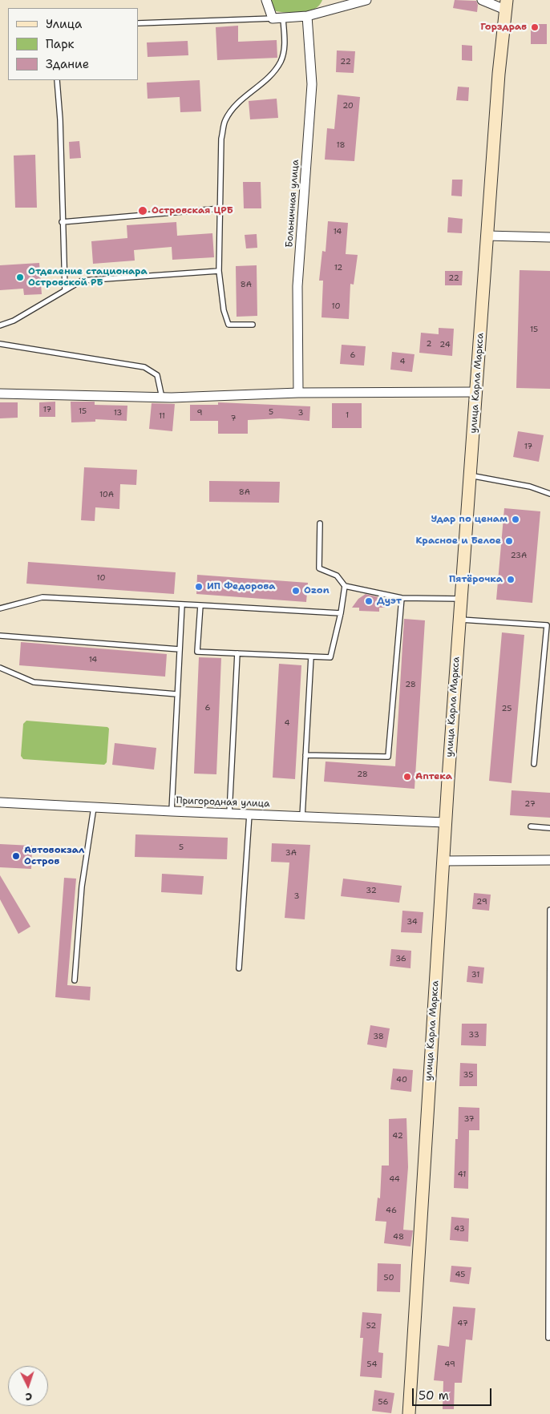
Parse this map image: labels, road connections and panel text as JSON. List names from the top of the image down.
{
  "streets": {
    "main road": ["улица Карла Маркса"],
    "street": ["Больничная улица", "Пригородная улица"]
  },
  "crossings": [
    ["улица Карла Маркса", "Пригородная улица"]
  ],
  "places": [
    "Горздрав",
    "Островская ЦРБ",
    "Отделение стационара Островской РБ",
    "Удар по ценам",
    "Красное и Белое",
    "Пятёрочка",
    "ИП Федорова",
    "Ozon",
    "Дуэт",
    "Аптека",
    "Автовокзал Остров"
  ],
  "house_numbers": [
    "22",
    "20",
    "18",
    "14",
    "12",
    "22",
    "8А",
    "10",
    "15",
    "2",
    "24",
    "6",
    "4",
    "17",
    "15",
    "5",
    "13",
    "9",
    "3",
    "1",
    "11",
    "7",
    "17",
    "8А",
    "10А",
    "23А",
    "10",
    "14",
    "28",
    "6",
    "25",
    "4",
    "28",
    "27",
    "5",
    "3А",
    "32",
    "3",
    "29",
    "34",
    "36",
    "31",
    "33",
    "38",
    "35",
    "40",
    "37",
    "42",
    "41",
    "44",
    "46",
    "43",
    "48",
    "45",
    "50",
    "47",
    "52",
    "54",
    "49",
    "56"
  ],
  "legend": ["Улица", "Парк", "Здание"],
  "scale_bar": "50 m",
  "north": "bottom"
}
